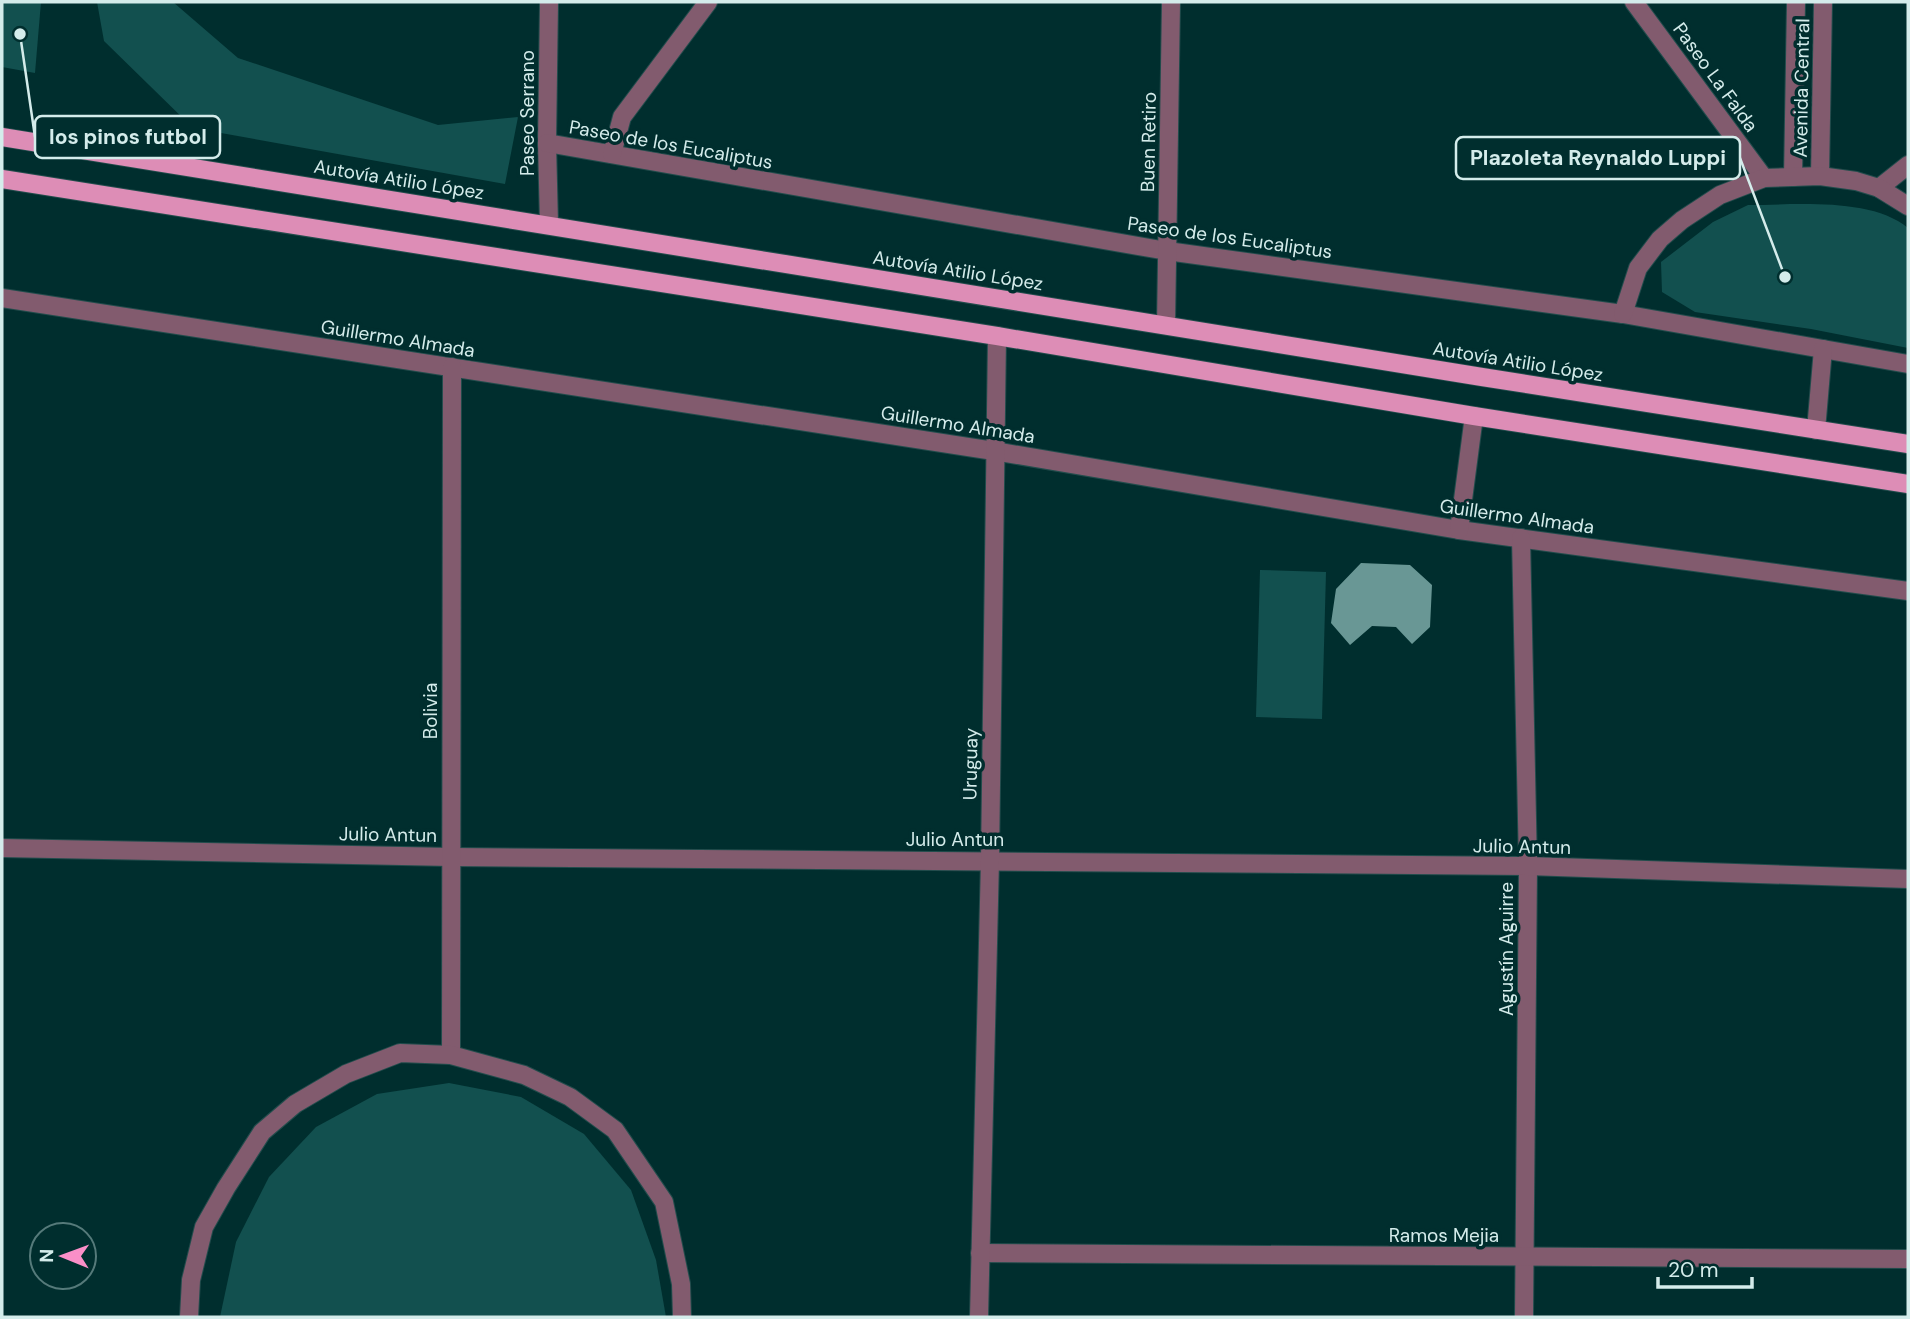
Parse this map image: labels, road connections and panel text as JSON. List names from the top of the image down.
{
  "streets": {
    "main road": ["Autovía Atilio López"],
    "street": [
      "Paseo La Falda",
      "Avenida Central",
      "Paseo Serrano",
      "Buen Retiro",
      "Paseo de los Eucaliptus",
      "Guillermo Almada",
      "Bolivia",
      "Uruguay",
      "Julio Antun",
      "Agustín Aguirre",
      "Ramos Mejia"
    ]
  },
  "crossings": [
    ["Paseo Serrano", "Paseo de los Eucaliptus"],
    ["Paseo Serrano", "Autovía Atilio López"],
    ["Buen Retiro", "Paseo de los Eucaliptus"],
    ["Buen Retiro", "Autovía Atilio López"],
    ["Guillermo Almada", "Bolivia"],
    ["Guillermo Almada", "Uruguay"],
    ["Guillermo Almada", "Agustín Aguirre"],
    ["Bolivia", "Julio Antun"],
    ["Uruguay", "Julio Antun"],
    ["Uruguay", "Ramos Mejia"],
    ["Julio Antun", "Agustín Aguirre"],
    ["Agustín Aguirre", "Ramos Mejia"]
  ],
  "places": ["los pinos futbol", "Plazoleta Reynaldo Luppi"],
  "scale_bar": "20 m",
  "north": "left"
}
